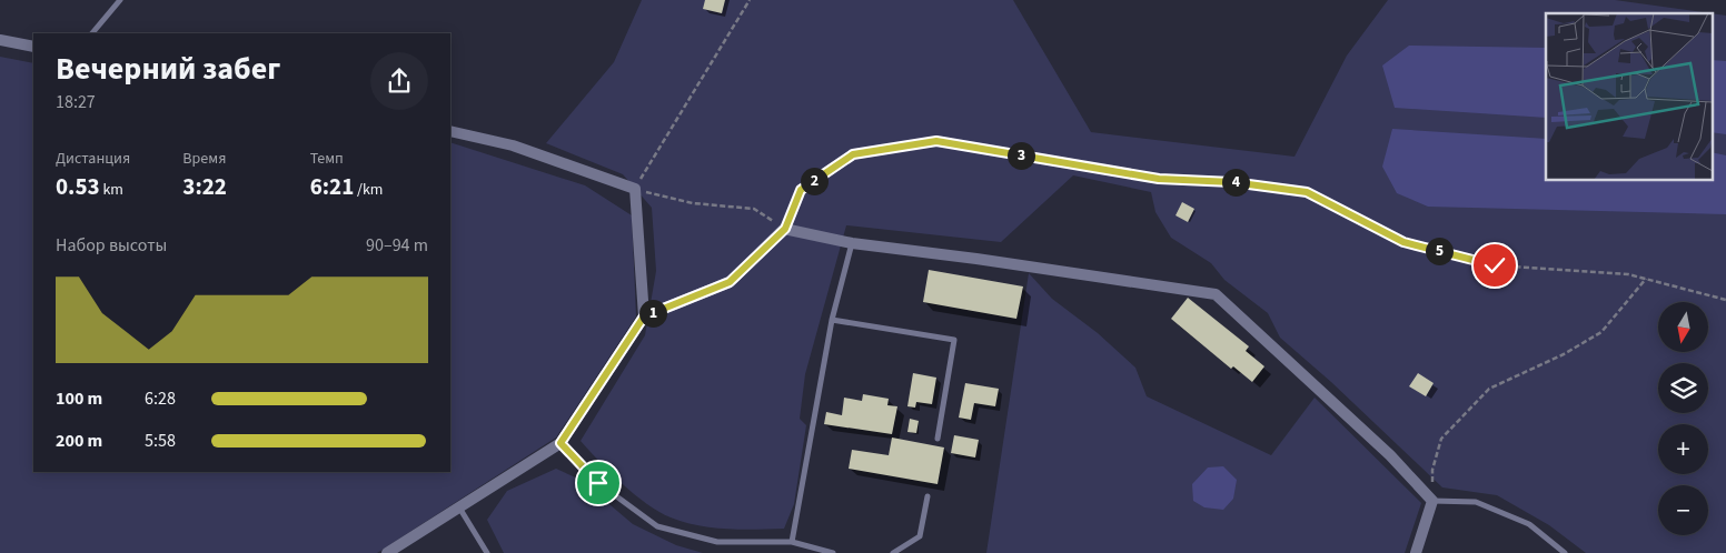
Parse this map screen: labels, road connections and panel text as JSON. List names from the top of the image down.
{
  "north": "bottom",
  "page": {
    "heading": ["Вечерний забег", "18:27"],
    "stats": [
      ["Дистанция", "0.53 km"],
      ["Время", "3:22"],
      ["Темп", "6:21 /km"]
    ],
    "pins": [
      "3",
      "2",
      "4",
      "5",
      "1"
    ],
    "chart": ["Набор высоты", "90–94 m"],
    "map_buttons": ["+", "−"],
    "list": [
      {
        "name": "100 m",
        "note": "6:28"
      },
      {
        "name": "200 m",
        "note": "5:58"
      }
    ]
  }
}
